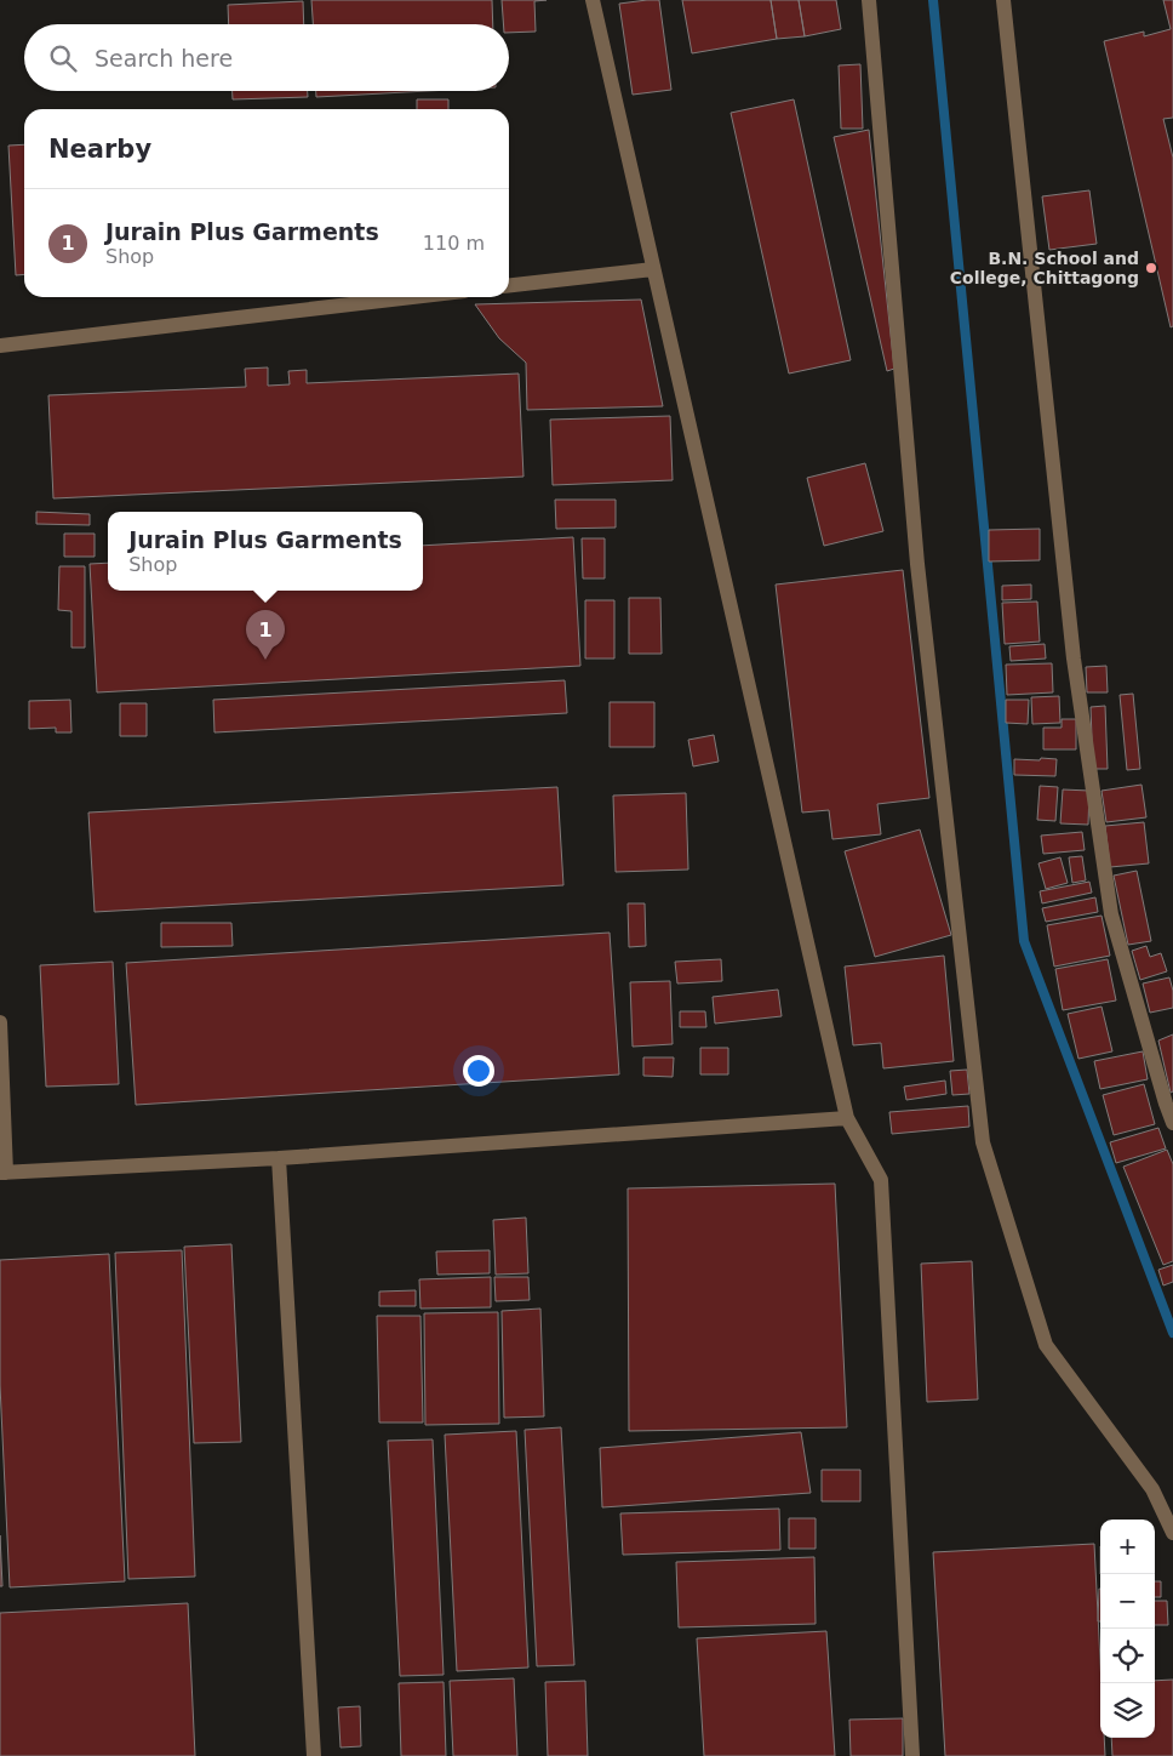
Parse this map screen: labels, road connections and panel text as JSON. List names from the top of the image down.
{
  "places": ["B.N. School and College, Chittagong"],
  "page": {
    "search": "Search here",
    "heading": "Nearby",
    "list": [
      {
        "mark": "1",
        "name": "Jurain Plus Garments",
        "note": "Shop",
        "value": "110 m"
      }
    ],
    "popup": ["Jurain Plus Garments", "Shop"],
    "pins": "1",
    "map_buttons": ["+", "−"]
  }
}
